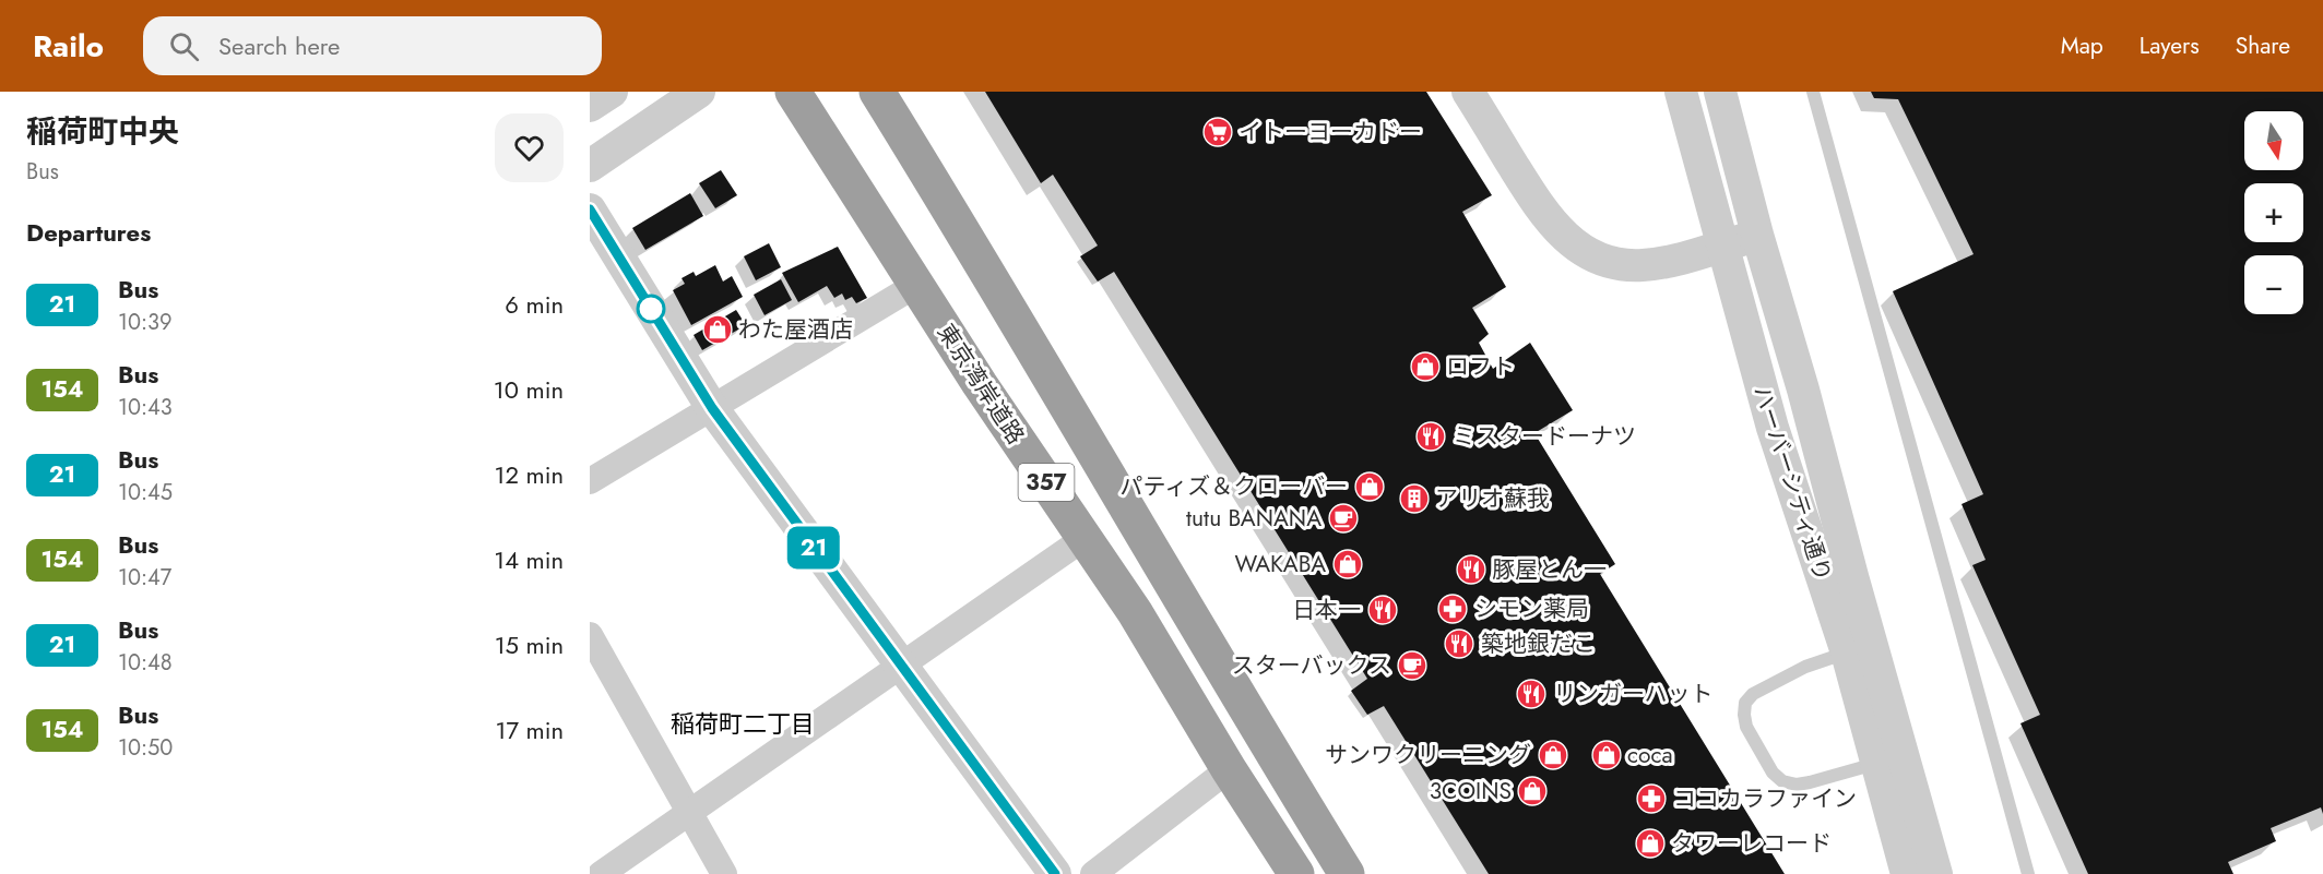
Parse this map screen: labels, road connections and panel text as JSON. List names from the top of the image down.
{
  "streets": {
    "highway": ["東京湾岸道路", "357"],
    "street": ["ハーバーシティ通り"]
  },
  "districts": ["稲荷町二丁目"],
  "places": {
    "supermarket": ["イトーヨーカドー"],
    "shop": [
      "わた屋酒店",
      "ロフト",
      "パティズ＆クローバー",
      "WAKABA",
      "サンワクリーニング",
      "coca",
      "3COINS",
      "タワーレコード"
    ],
    "restaurant": [
      "ミスタードーナツ",
      "豚屋とん一",
      "日本一",
      "築地銀だこ",
      "リンガーハット"
    ],
    "building": ["アリオ蘇我"],
    "cafe": ["tutu BANANA", "スターバックス"],
    "pharmacy": ["シモン薬局", "ココカラファイン"]
  },
  "lines": ["bus line 21"],
  "north": "bottom",
  "page": {
    "header": "Railo",
    "search": "Search here",
    "nav": ["Map", "Layers", "Share"],
    "heading": [
      ["稲荷町中央", "Bus"],
      "Departures"
    ],
    "on_map": "21",
    "map_buttons": ["+", "−"],
    "list": [
      {
        "mark": "21",
        "name": "Bus",
        "note": "10:39",
        "value": "6 min"
      },
      {
        "mark": "154",
        "name": "Bus",
        "note": "10:43",
        "value": "10 min"
      },
      {
        "mark": "21",
        "name": "Bus",
        "note": "10:45",
        "value": "12 min"
      },
      {
        "mark": "154",
        "name": "Bus",
        "note": "10:47",
        "value": "14 min"
      },
      {
        "mark": "21",
        "name": "Bus",
        "note": "10:48",
        "value": "15 min"
      },
      {
        "mark": "154",
        "name": "Bus",
        "note": "10:50",
        "value": "17 min"
      }
    ]
  }
}
